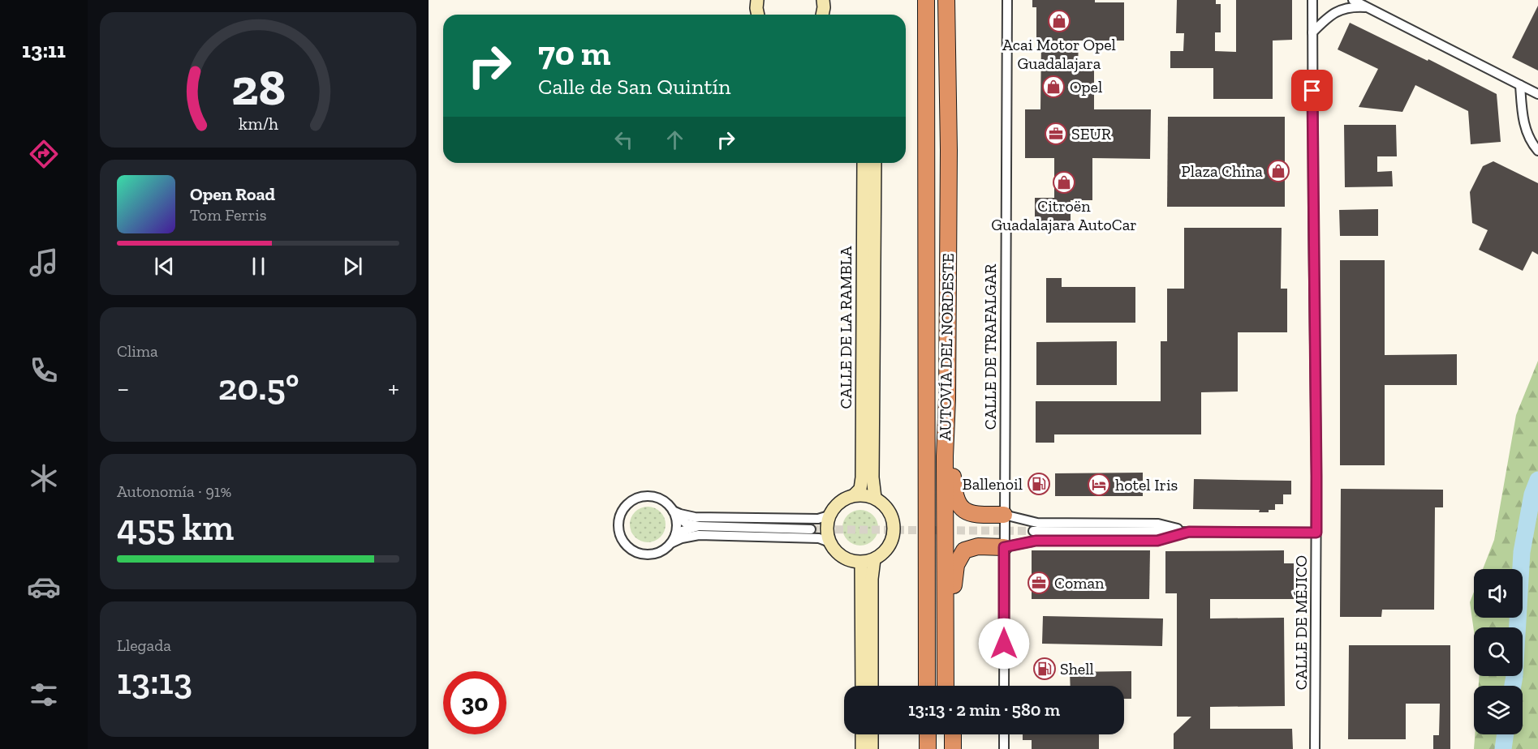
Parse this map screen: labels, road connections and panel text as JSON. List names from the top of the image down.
{
  "streets": {
    "highway": ["AUTOVÍA DEL NORDESTE"],
    "street": ["CALLE DE LA RAMBLA", "CALLE DE TRAFALGAR", "CALLE DE MÉJICO"]
  },
  "places": {
    "shop": [
      "Acai Motor Opel Guadalajara",
      "Opel",
      "Plaza China",
      "Citroën Guadalajara AutoCar"
    ],
    "office": ["SEUR", "Coman"],
    "fuel station": ["Ballenoil", "Shell"],
    "hotel": ["hotel Iris"]
  },
  "page": {
    "tabs": "13:11",
    "turn": ["70 m", "Calle de San Quintín"],
    "song": ["Open Road", "Tom Ferris"],
    "tile": [
      "Clima",
      ["Autonomía · 91%", "455 km"],
      ["Llegada", "13:13"]
    ],
    "heat": ["−", "20.5°", "+"],
    "limit": "30",
    "trip": "13:13 · 2 min · 580 m",
    "gauge": ["28", "km/h"]
  }
}
